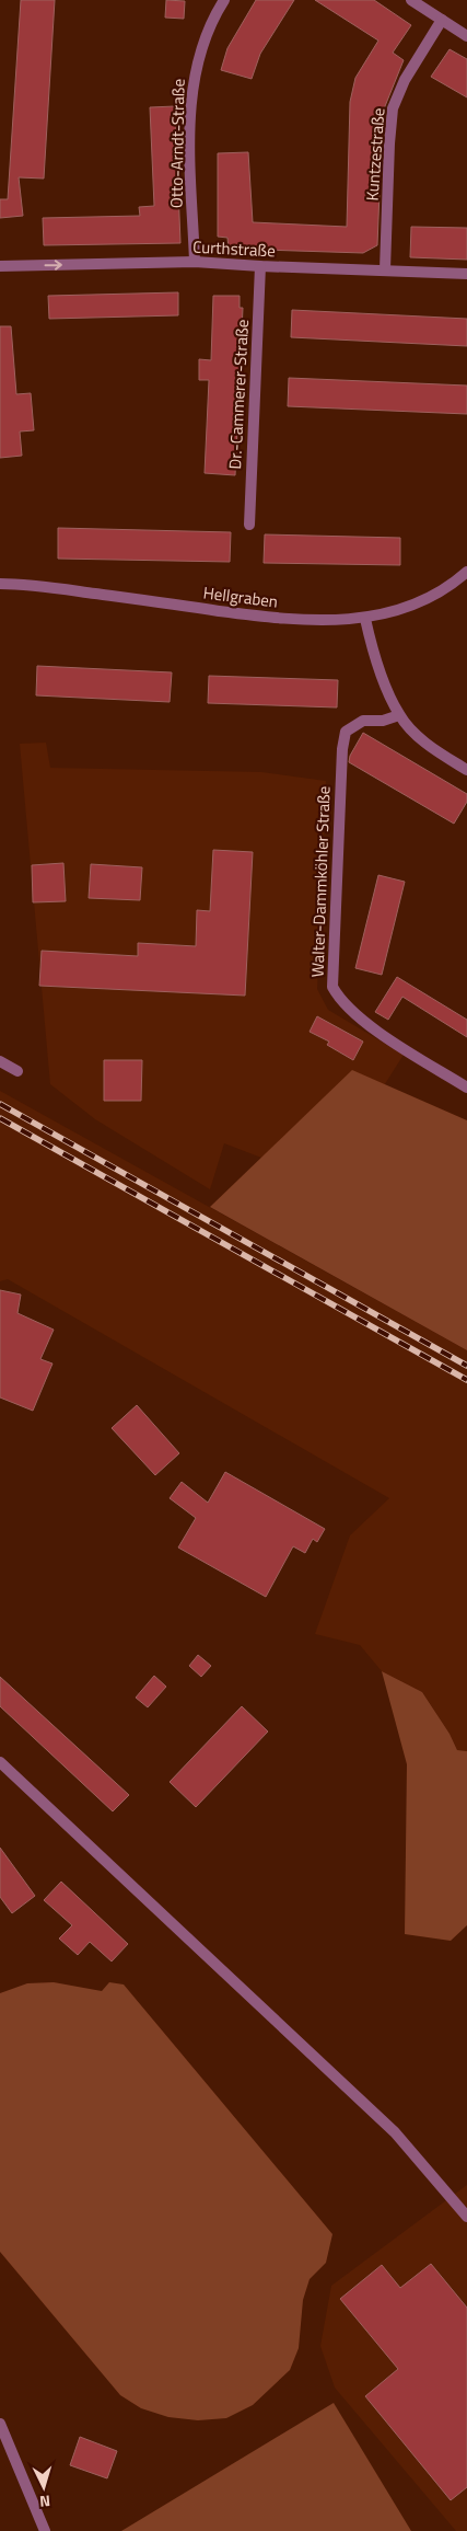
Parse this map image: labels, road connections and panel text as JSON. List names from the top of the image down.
{
  "streets": {
    "street": [
      "Otto-Arndt-Straße",
      "Kuntzestraße",
      "Curthstraße",
      "Dr.-Cammerer-Straße",
      "Hellgraben",
      "Walter-Dammköhler Straße"
    ]
  },
  "crossings": [
    ["Otto-Arndt-Straße", "Curthstraße"],
    ["Kuntzestraße", "Curthstraße"],
    ["Curthstraße", "Dr.-Cammerer-Straße"]
  ],
  "one_way": ["Curthstraße"],
  "north": "bottom"
}
